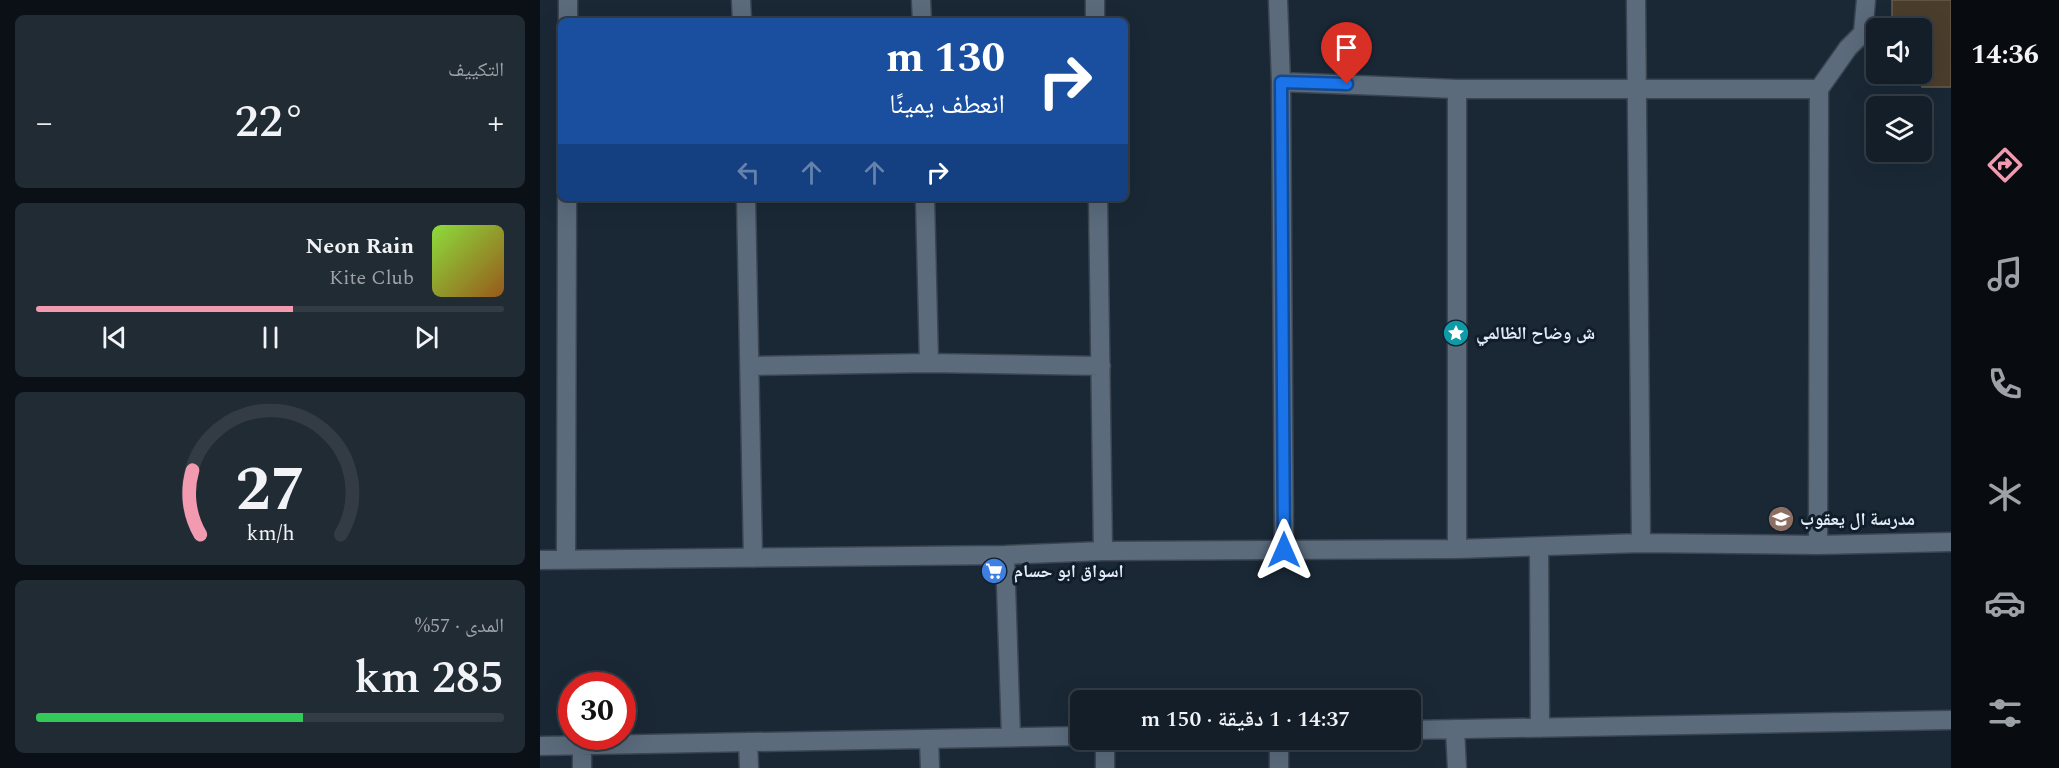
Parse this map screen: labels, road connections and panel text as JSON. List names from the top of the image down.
{
  "places": {
    "place": ["ش وضاح الظالمي"],
    "school or university": ["مدرسة ال يعقوب"],
    "supermarket": ["اسواق ابو حسام"]
  },
  "page": {
    "tabs": "14:36",
    "tile": [
      "التكييف",
      ["المدى · 57%", "285 km"]
    ],
    "turn": ["130 m", "انعطف يمينًا"],
    "heat": ["−", "22°", "+"],
    "song": ["Neon Rain", "Kite Club"],
    "limit": "30",
    "trip": "14:37 · 1 دقيقة · 150 m",
    "gauge": ["27", "km/h"]
  }
}
